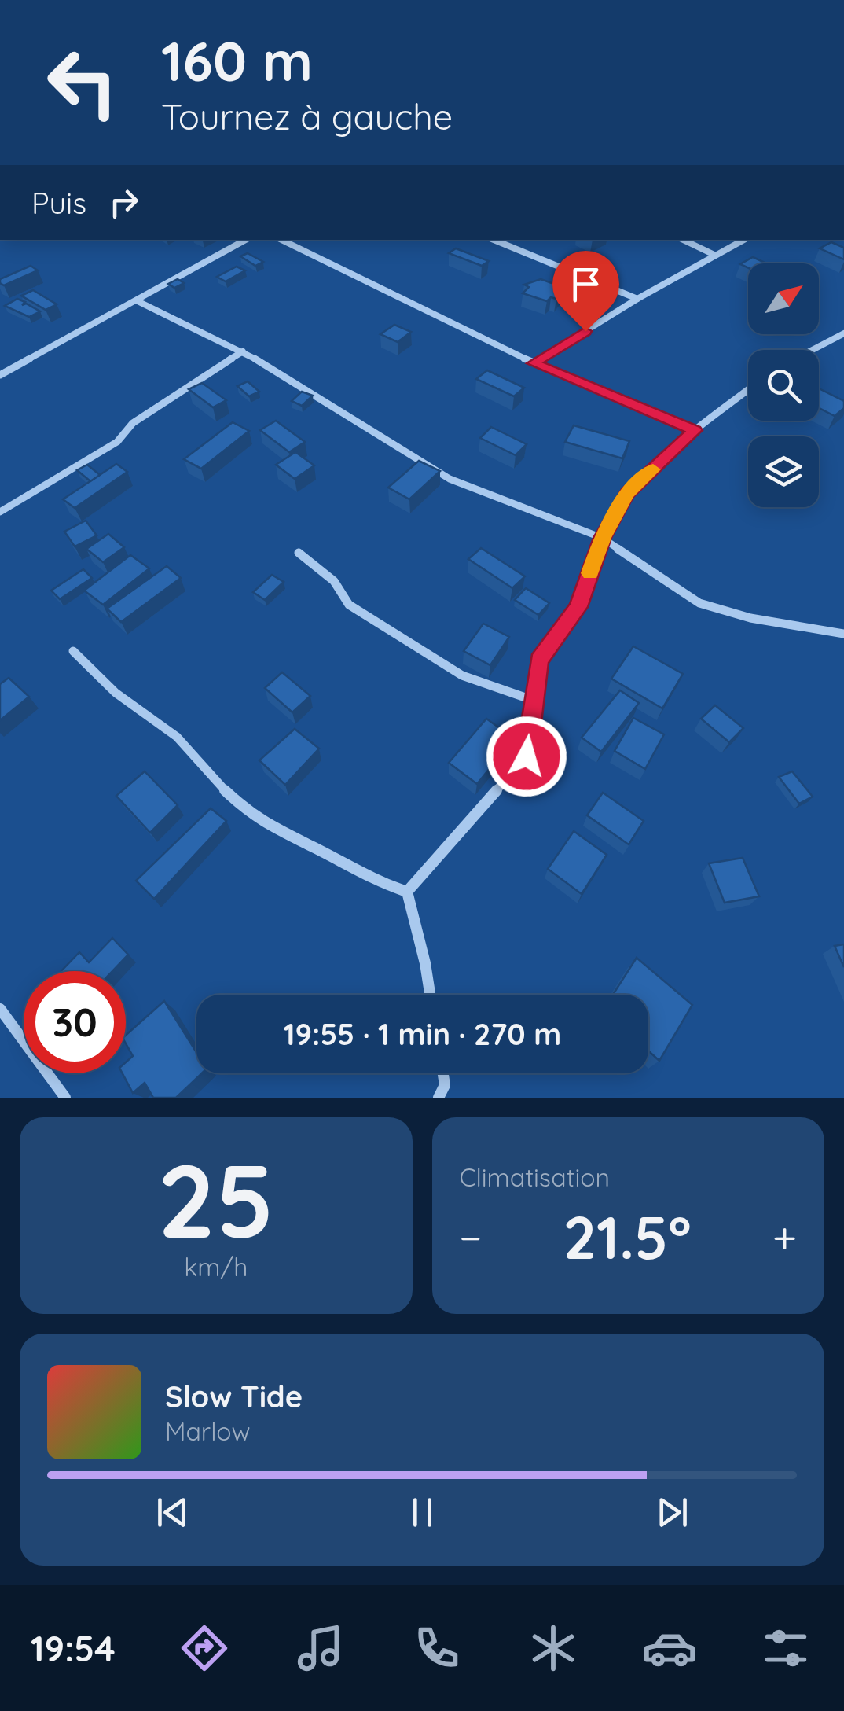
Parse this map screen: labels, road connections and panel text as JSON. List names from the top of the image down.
{
  "north": "top right",
  "page": {
    "turn": ["160 m", "Tournez à gauche"],
    "then": "Puis",
    "limit": "30",
    "trip": "19:55 · 1 min · 270 m",
    "tile": [
      ["25", "km/h"],
      "Climatisation"
    ],
    "heat": ["−", "21.5°", "+"],
    "song": ["Slow Tide", "Marlow"],
    "tabs": "19:54"
  }
}
